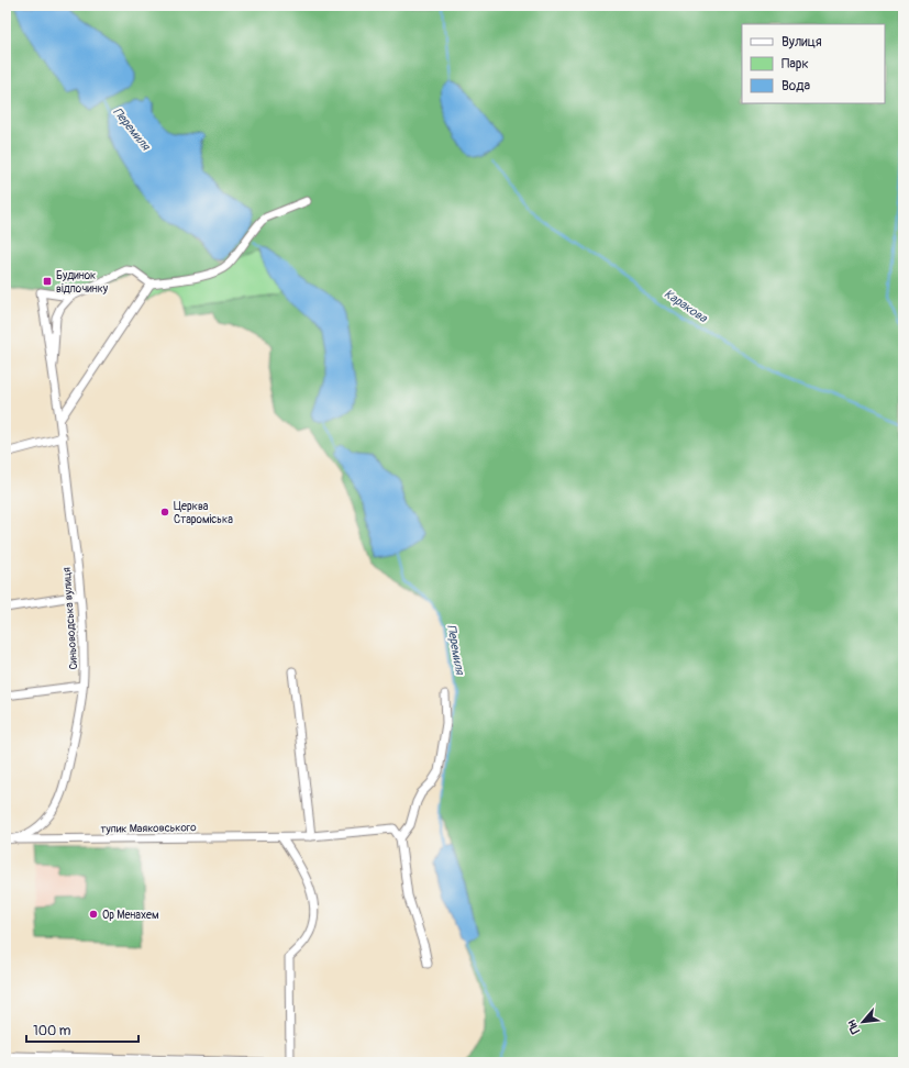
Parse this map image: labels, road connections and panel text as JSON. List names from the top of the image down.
{
  "streets": {
    "street": ["Синьоводська вулиця", "тупик Маяковського"]
  },
  "crossings": [
    ["Синьоводська вулиця", "тупик Маяковського"]
  ],
  "water": ["Перемиля", "Каракова"],
  "places": {
    "transit": ["Будинок відпочинку"],
    "other": ["Церква Староміська", "Ор Менахем"]
  },
  "legend": ["Вулиця", "Парк", "Вода"],
  "scale_bar": "100 m",
  "north": "bottom left"
}
